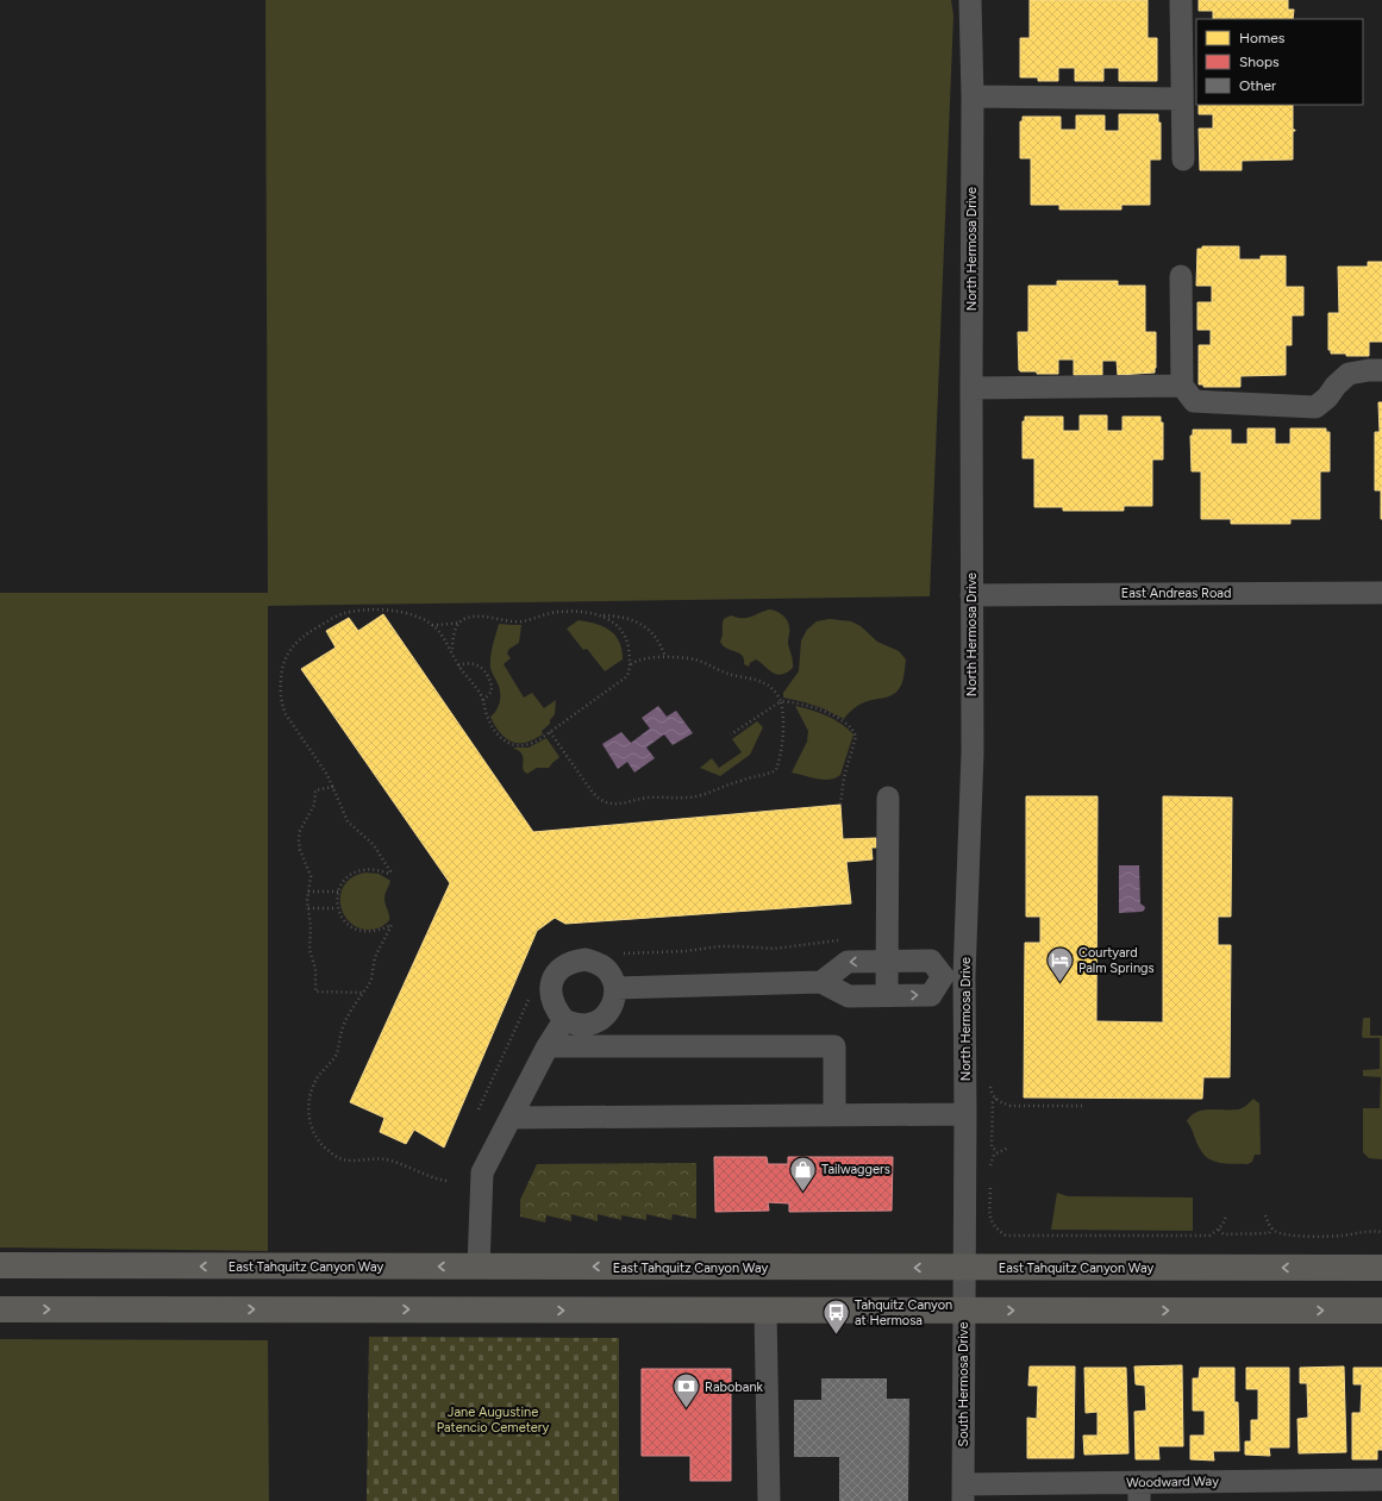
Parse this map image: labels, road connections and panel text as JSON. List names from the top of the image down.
{
  "streets": {
    "main road": ["East Tahquitz Canyon Way"],
    "street": [
      "North Hermosa Drive",
      "East Andreas Road",
      "South Hermosa Drive",
      "Woodward Way"
    ]
  },
  "crossings": [
    ["North Hermosa Drive", "East Andreas Road"],
    ["North Hermosa Drive", "East Tahquitz Canyon Way"],
    ["North Hermosa Drive", "South Hermosa Drive"],
    ["East Tahquitz Canyon Way", "South Hermosa Drive"],
    ["South Hermosa Drive", "Woodward Way"]
  ],
  "parks": ["Jane Augustine Patencio Cemetery"],
  "places": {
    "hotel": ["Courtyard Palm Springs"],
    "shop": ["Tailwaggers"],
    "bus stop": ["Tahquitz Canyon at Hermosa"],
    "bank": ["Rabobank"]
  },
  "legend": ["Homes", "Shops", "Other"]
}
